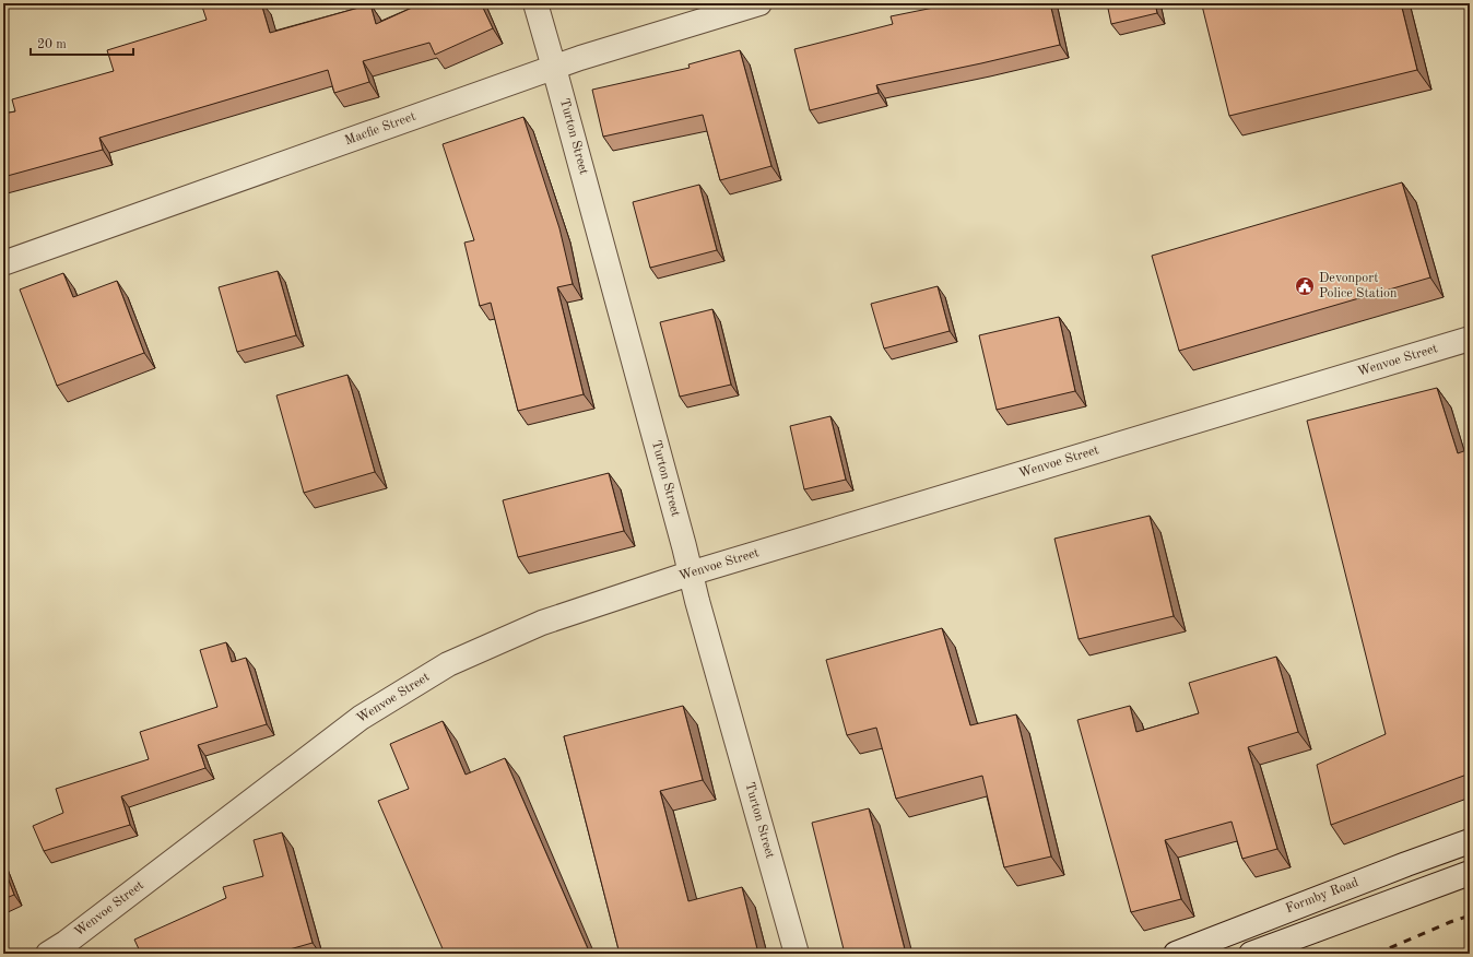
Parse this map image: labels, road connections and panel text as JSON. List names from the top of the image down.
{
  "streets": {
    "street": [
      "Macfie Street",
      "Turton Street",
      "Wenvoe Street",
      "Formby Road"
    ]
  },
  "crossings": [
    ["Macfie Street", "Turton Street"],
    ["Turton Street", "Wenvoe Street"]
  ],
  "places": {
    "public building": ["Devonport Police Station"]
  },
  "scale_bar": "20 m"
}
